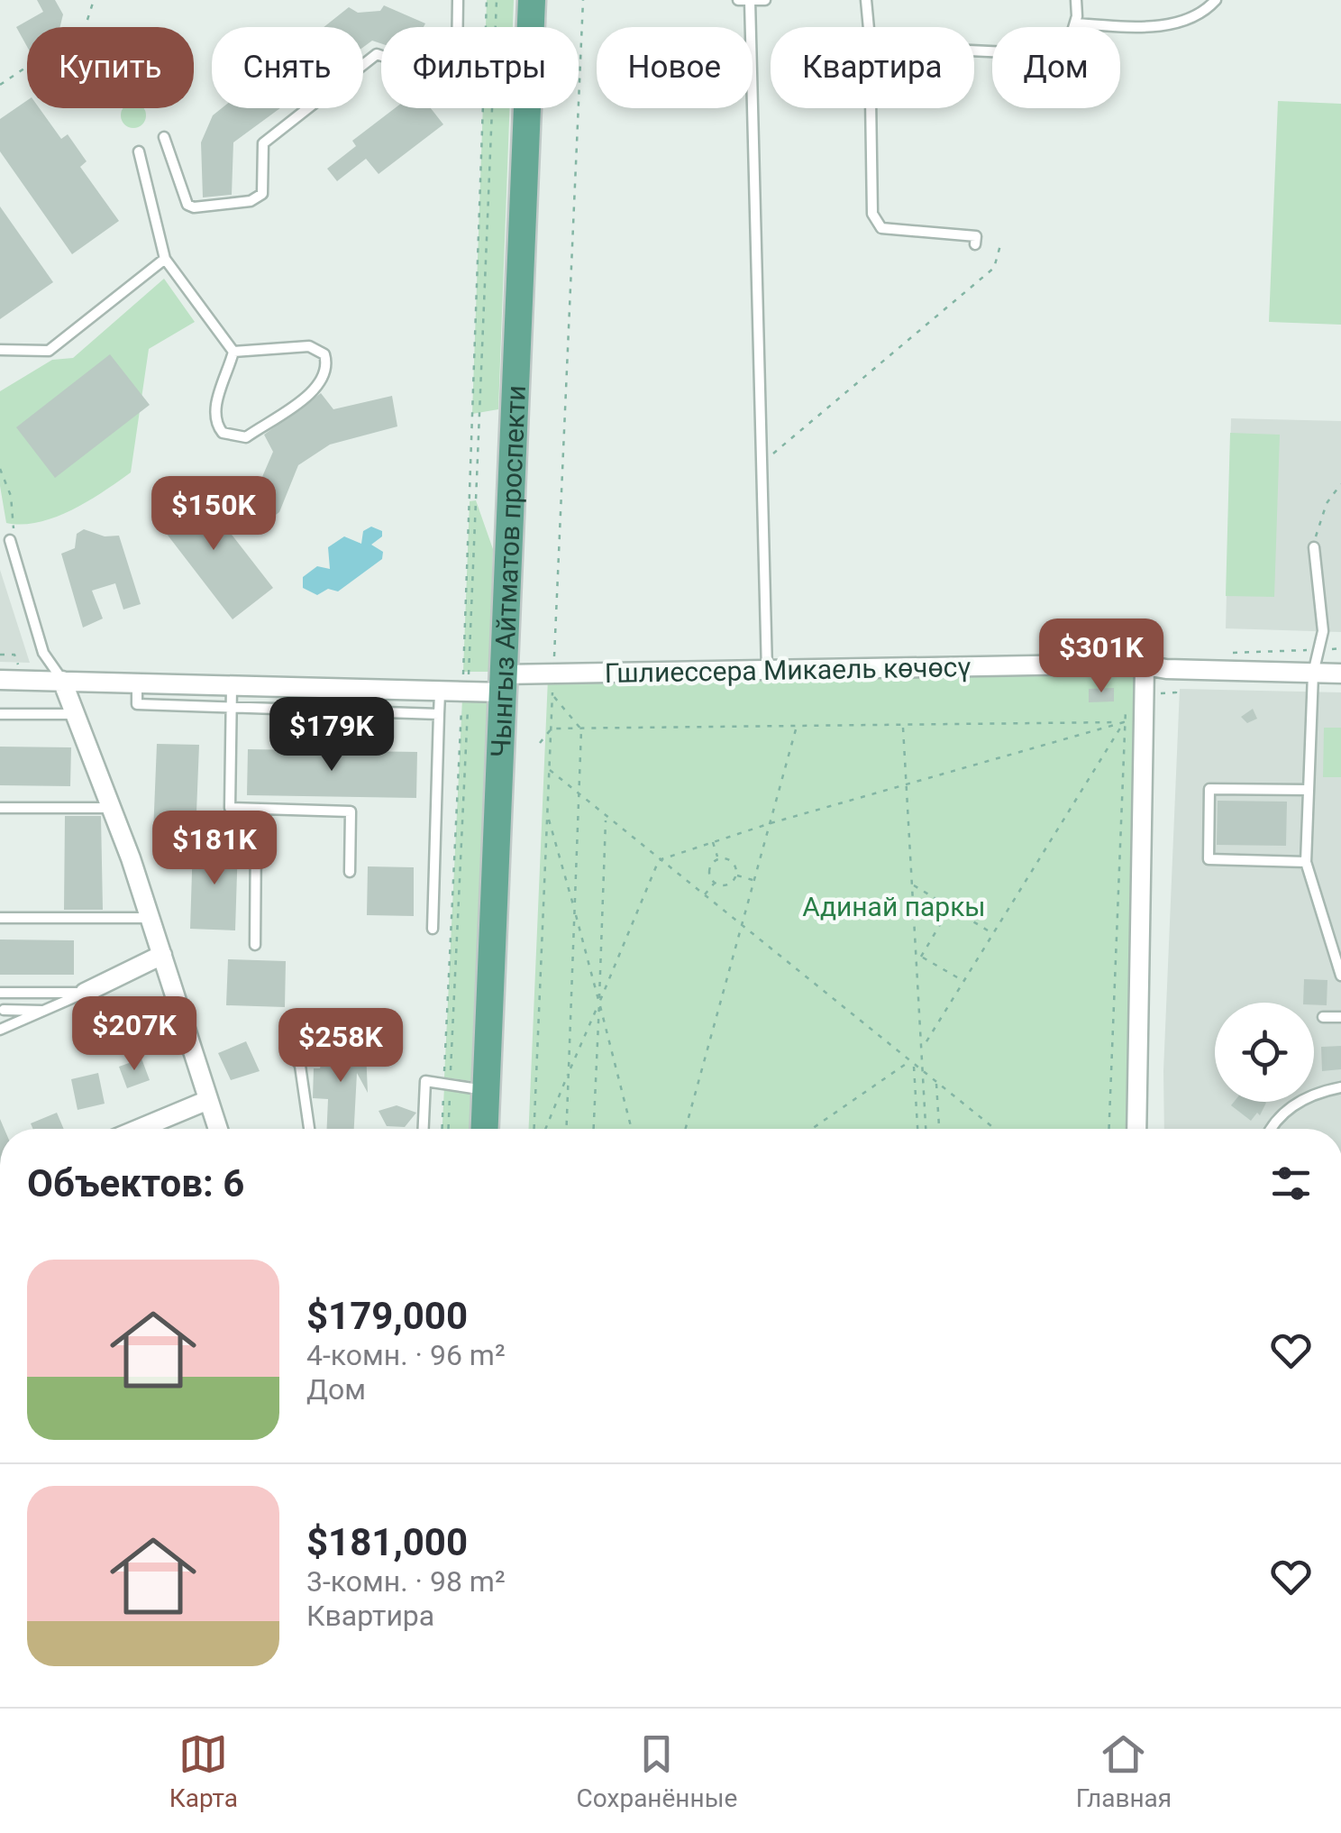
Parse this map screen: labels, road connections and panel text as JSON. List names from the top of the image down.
{
  "streets": {
    "main road": ["Чынгыз Айтматов проспекти"],
    "street": ["Гшлиессера Микаель көчөсү"]
  },
  "crossings": [
    ["Чынгыз Айтматов проспекти", "Гшлиессера Микаель көчөсү"]
  ],
  "parks": ["Адинай паркы"],
  "page": {
    "chip": [
      "Купить",
      "Снять",
      "Фильтры",
      "Новое",
      "Квартира",
      "Дом"
    ],
    "price": [
      "$150K",
      "$301K",
      "$179K",
      "$181K",
      "$207K",
      "$258K"
    ],
    "heading": "Объектов: 6",
    "list": [
      {
        "name": "$179,000",
        "note": "4-комн. · 96 m² · Дом"
      },
      {
        "name": "$181,000",
        "note": "3-комн. · 98 m² · Квартира"
      }
    ],
    "tabs": ["Карта", "Сохранённые", "Главная"]
  }
}
